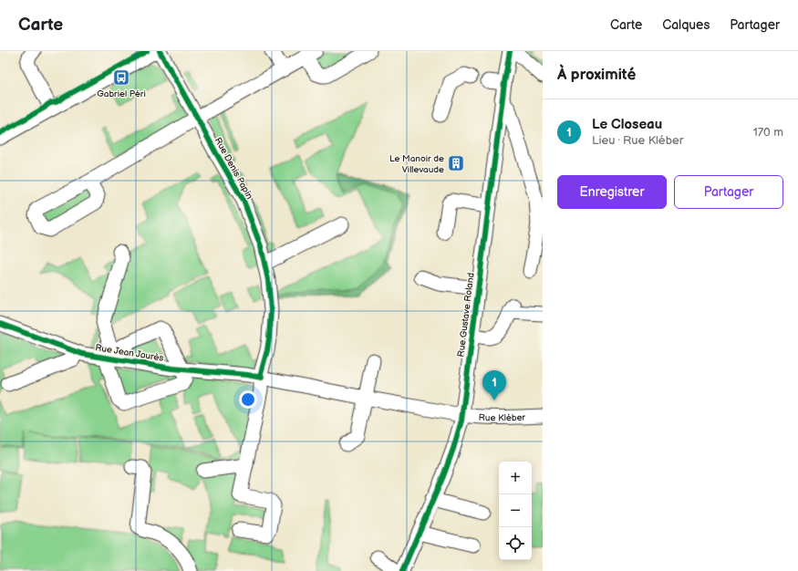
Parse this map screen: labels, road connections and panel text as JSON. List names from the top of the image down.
{
  "streets": {
    "street": [
      "Rue Denis Papin",
      "Rue Gustave Roland",
      "Rue Jean Jaurès",
      "Rue Kléber"
    ]
  },
  "crossings": [
    ["Rue Denis Papin", "Rue Jean Jaurès"],
    ["Rue Gustave Roland", "Rue Jean Jaurès"],
    ["Rue Gustave Roland", "Rue Kléber"],
    ["Rue Jean Jaurès", "Rue Kléber"]
  ],
  "places": {
    "bus stop": ["Gabriel Péri"],
    "building": ["Le Manoir de Villevaude"]
  },
  "page": {
    "header": "Carte",
    "nav": ["Carte", "Calques", "Partager"],
    "heading": "À proximité",
    "list": [
      {
        "mark": "1",
        "name": "Le Closeau",
        "note": "Lieu · Rue Kléber",
        "value": "170 m"
      }
    ],
    "buttons": ["Enregistrer", "Partager"],
    "pins": "1",
    "map_buttons": ["+", "−"]
  }
}
